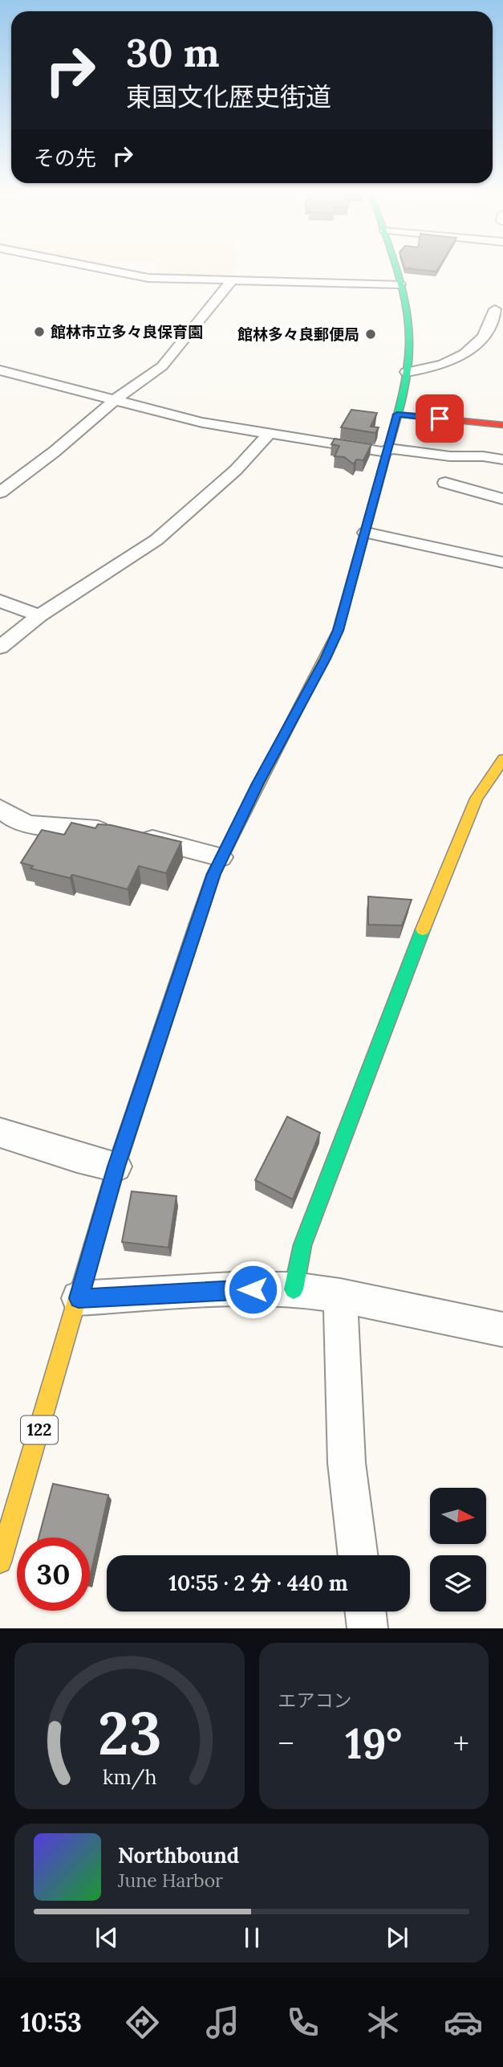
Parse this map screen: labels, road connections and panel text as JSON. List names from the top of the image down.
{
  "streets": {
    "main road": ["122"]
  },
  "places": ["館林市立多々良保育園", "館林多々良郵便局"],
  "north": "right",
  "page": {
    "turn": ["30 m", "東国文化歴史街道"],
    "then": "その先",
    "limit": "30",
    "trip": "10:55 · 2 分 · 440 m",
    "tile": "エアコン",
    "heat": ["−", "19°", "+"],
    "song": ["Northbound", "June Harbor"],
    "tabs": "10:53",
    "gauge": ["23", "km/h"]
  }
}
